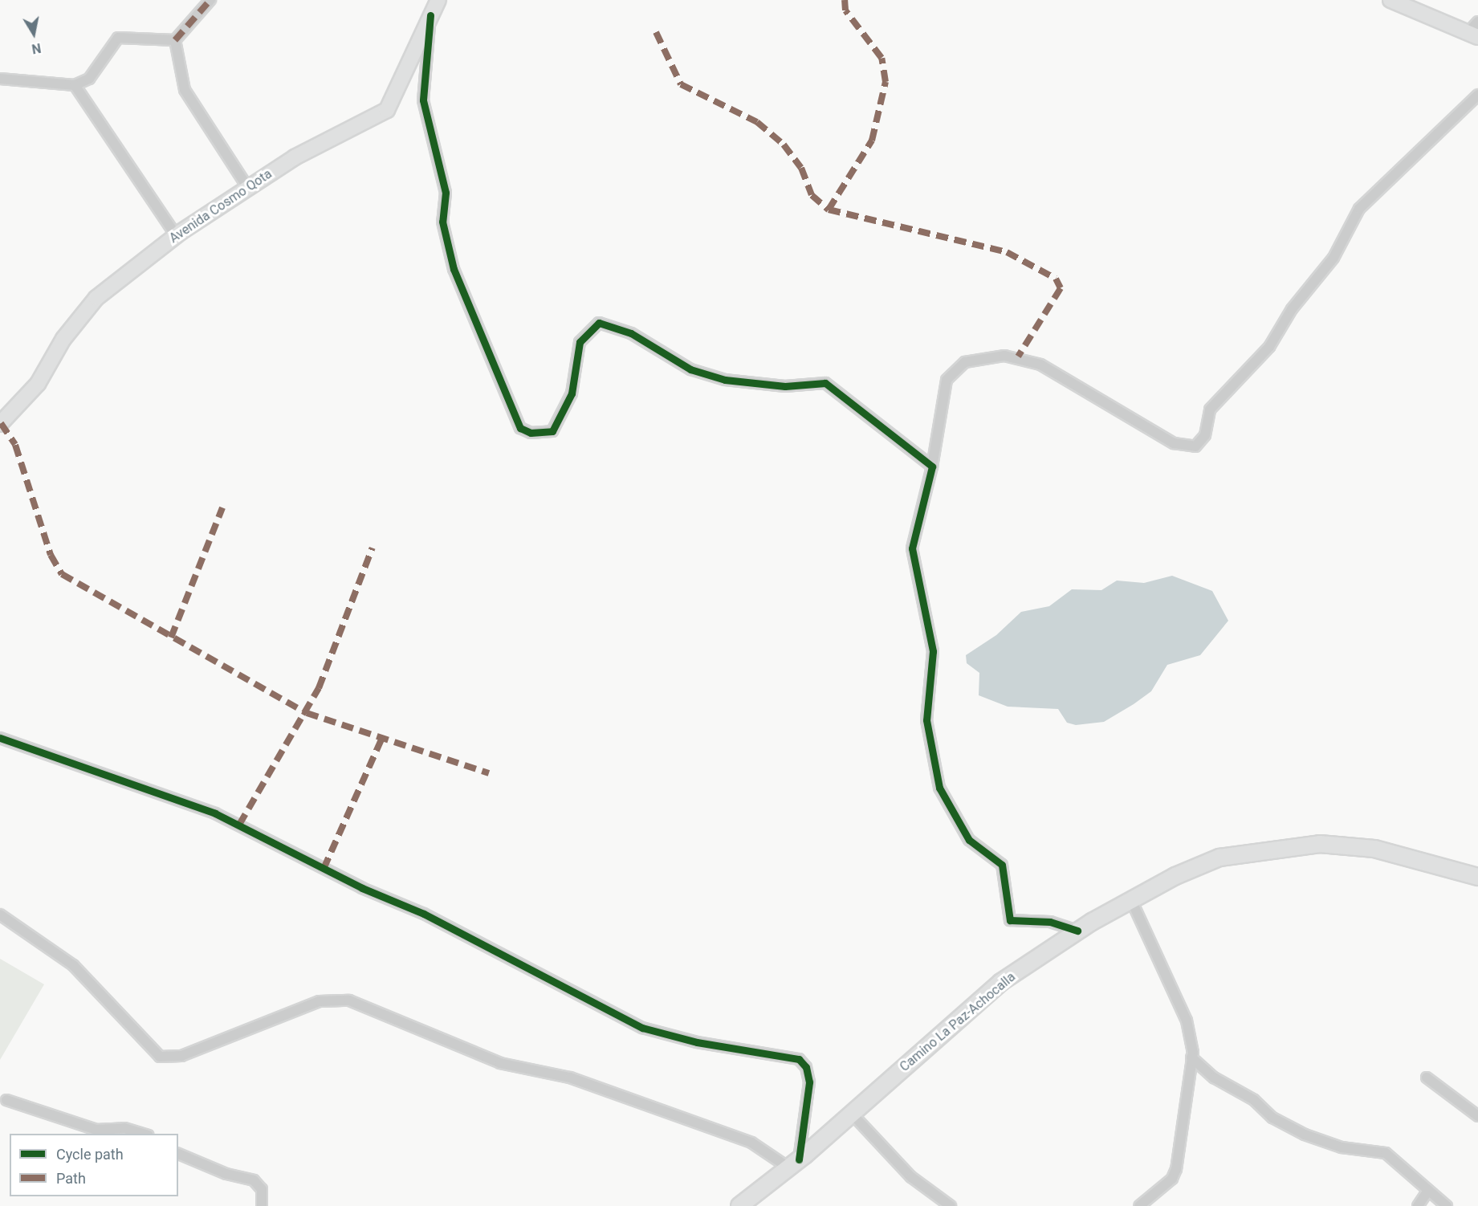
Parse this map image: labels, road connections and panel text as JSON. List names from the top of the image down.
{
  "streets": {
    "main road": ["Camino La Paz-Achocalla"],
    "street": ["Avenida Cosmo Qota"]
  },
  "legend": ["Cycle path", "Path"],
  "north": "bottom"
}
